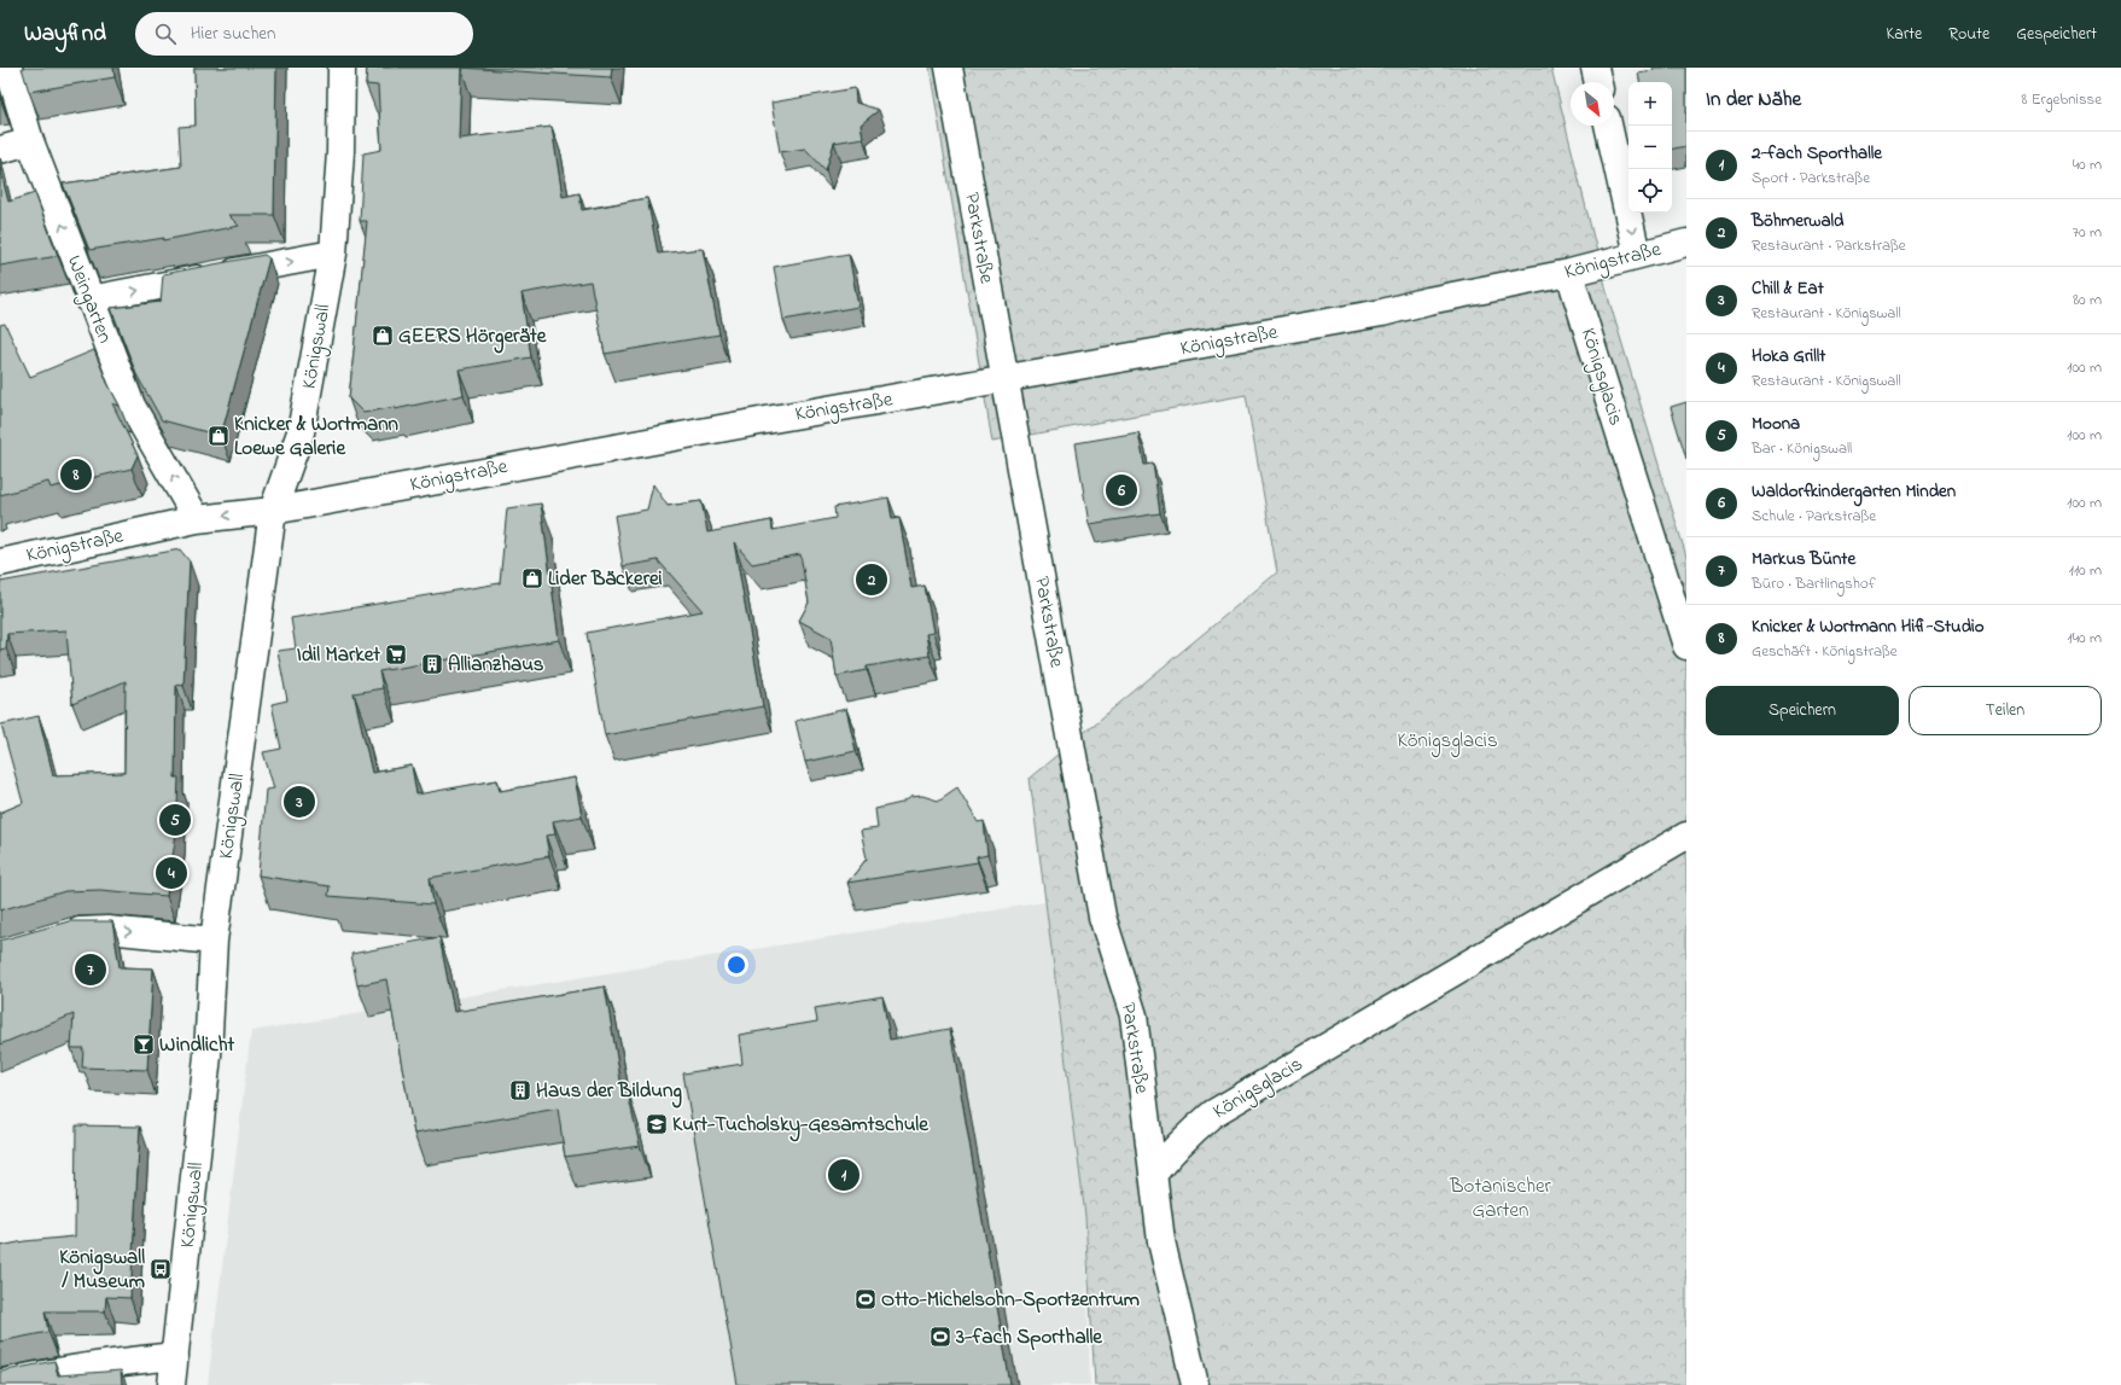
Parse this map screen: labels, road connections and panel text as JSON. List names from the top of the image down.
{
  "streets": {
    "street": [
      "Parkstraße",
      "Königstraße",
      "Weingarten",
      "Königswall",
      "Königsglacis"
    ]
  },
  "crossings": [
    ["Parkstraße", "Königstraße"],
    ["Parkstraße", "Königsglacis"],
    ["Königstraße", "Weingarten"],
    ["Königstraße", "Königswall"],
    ["Königstraße", "Königsglacis"]
  ],
  "one_way": ["Weingarten"],
  "parks": ["Königsglacis", "Botanischer Garten"],
  "places": {
    "shop": ["GEERS Hörgeräte", "Knicker & Wortmann Loewe Galerie", "Lider Bäckerei"],
    "supermarket": ["Idil Market"],
    "building": ["Allianzhaus", "Haus der Bildung"],
    "bar": ["Windlicht"],
    "school or university": ["Kurt-Tucholsky-Gesamtschule"],
    "bus stop": ["Königswall / Museum"],
    "sports": ["Otto-Michelsohn-Sportzentrum", "3-fach Sporthalle"]
  },
  "north": "bottom right",
  "page": {
    "header": "Wayfind",
    "search": "Hier suchen",
    "nav": ["Karte", "Route", "Gespeichert"],
    "heading": ["In der Nähe", "8 Ergebnisse"],
    "map_buttons": ["+", "−"],
    "list": [
      {
        "mark": "1",
        "name": "2-fach Sporthalle",
        "note": "Sport · Parkstraße",
        "value": "40 m"
      },
      {
        "mark": "2",
        "name": "Böhmerwald",
        "note": "Restaurant · Parkstraße",
        "value": "70 m"
      },
      {
        "mark": "3",
        "name": "Chill & Eat",
        "note": "Restaurant · Königswall",
        "value": "80 m"
      },
      {
        "mark": "4",
        "name": "Hoka Grillt",
        "note": "Restaurant · Königswall",
        "value": "100 m"
      },
      {
        "mark": "5",
        "name": "Moona",
        "note": "Bar · Königswall",
        "value": "100 m"
      },
      {
        "mark": "6",
        "name": "Waldorfkindergarten Minden",
        "note": "Schule · Parkstraße",
        "value": "100 m"
      },
      {
        "mark": "7",
        "name": "Markus Bünte",
        "note": "Büro · Bartlingshof",
        "value": "110 m"
      },
      {
        "mark": "8",
        "name": "Knicker & Wortmann Hifi-Studio",
        "note": "Geschäft · Königstraße",
        "value": "140 m"
      }
    ],
    "pins": [
      "8",
      "6",
      "2",
      "3",
      "5",
      "4",
      "7",
      "1"
    ],
    "buttons": ["Speichern", "Teilen"]
  }
}
